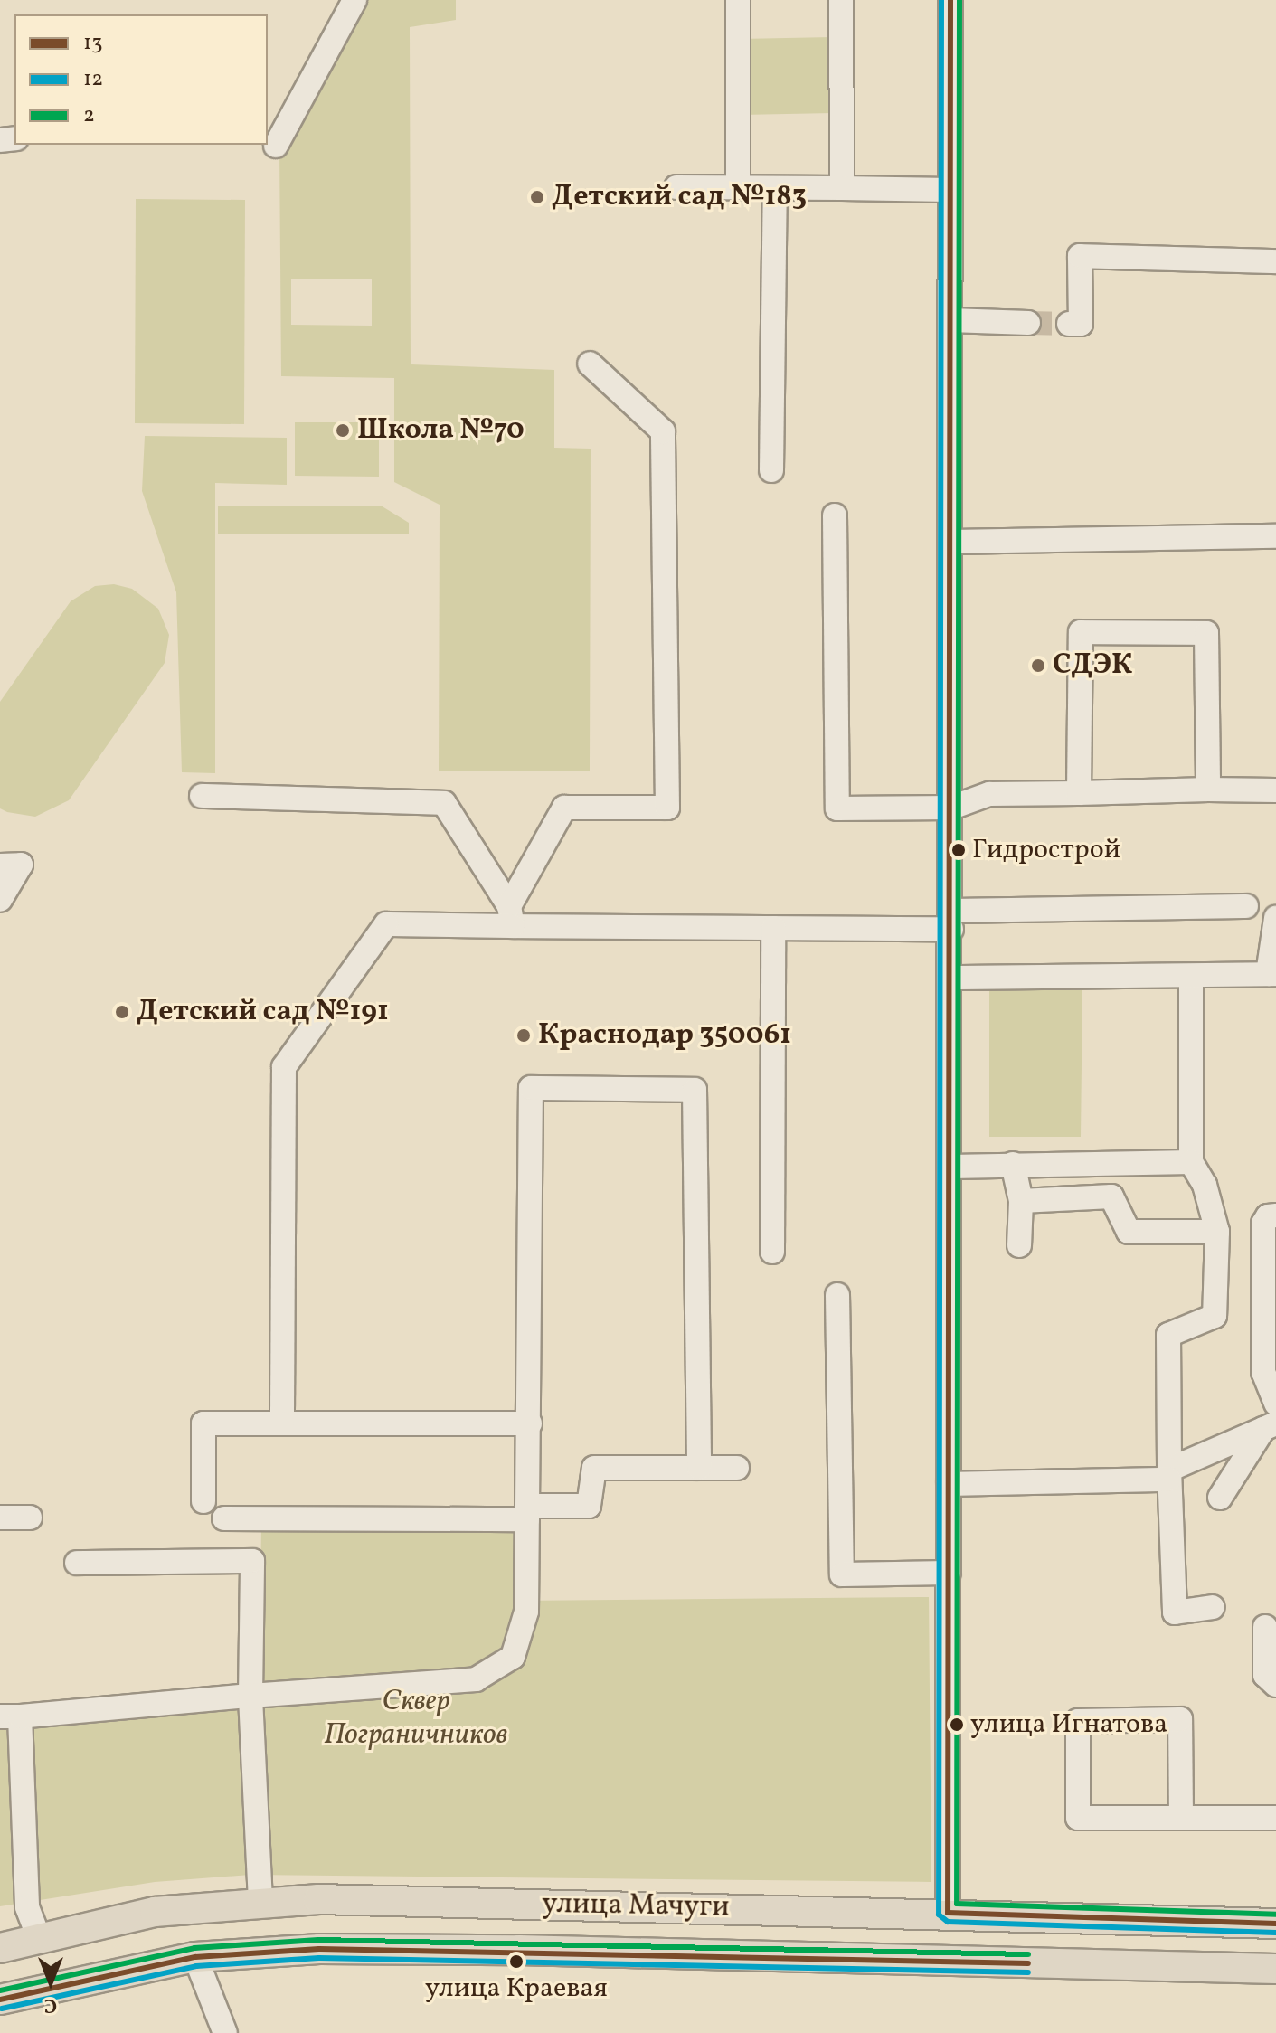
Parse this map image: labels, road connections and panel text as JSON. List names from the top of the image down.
{
  "streets": {
    "main road": ["улица Мачуги"]
  },
  "parks": ["Сквер Пограничников"],
  "places": [
    "Детский сад №183",
    "Школа №70",
    "СДЭК",
    "Гидрострой",
    "Детский сад №191",
    "Краснодар 350061",
    "улица Игнатова",
    "улица Краевая"
  ],
  "lines": ["transit line 13", "transit line 12", "transit line 2"],
  "legend": ["13", "12", "2"],
  "north": "bottom"
}
